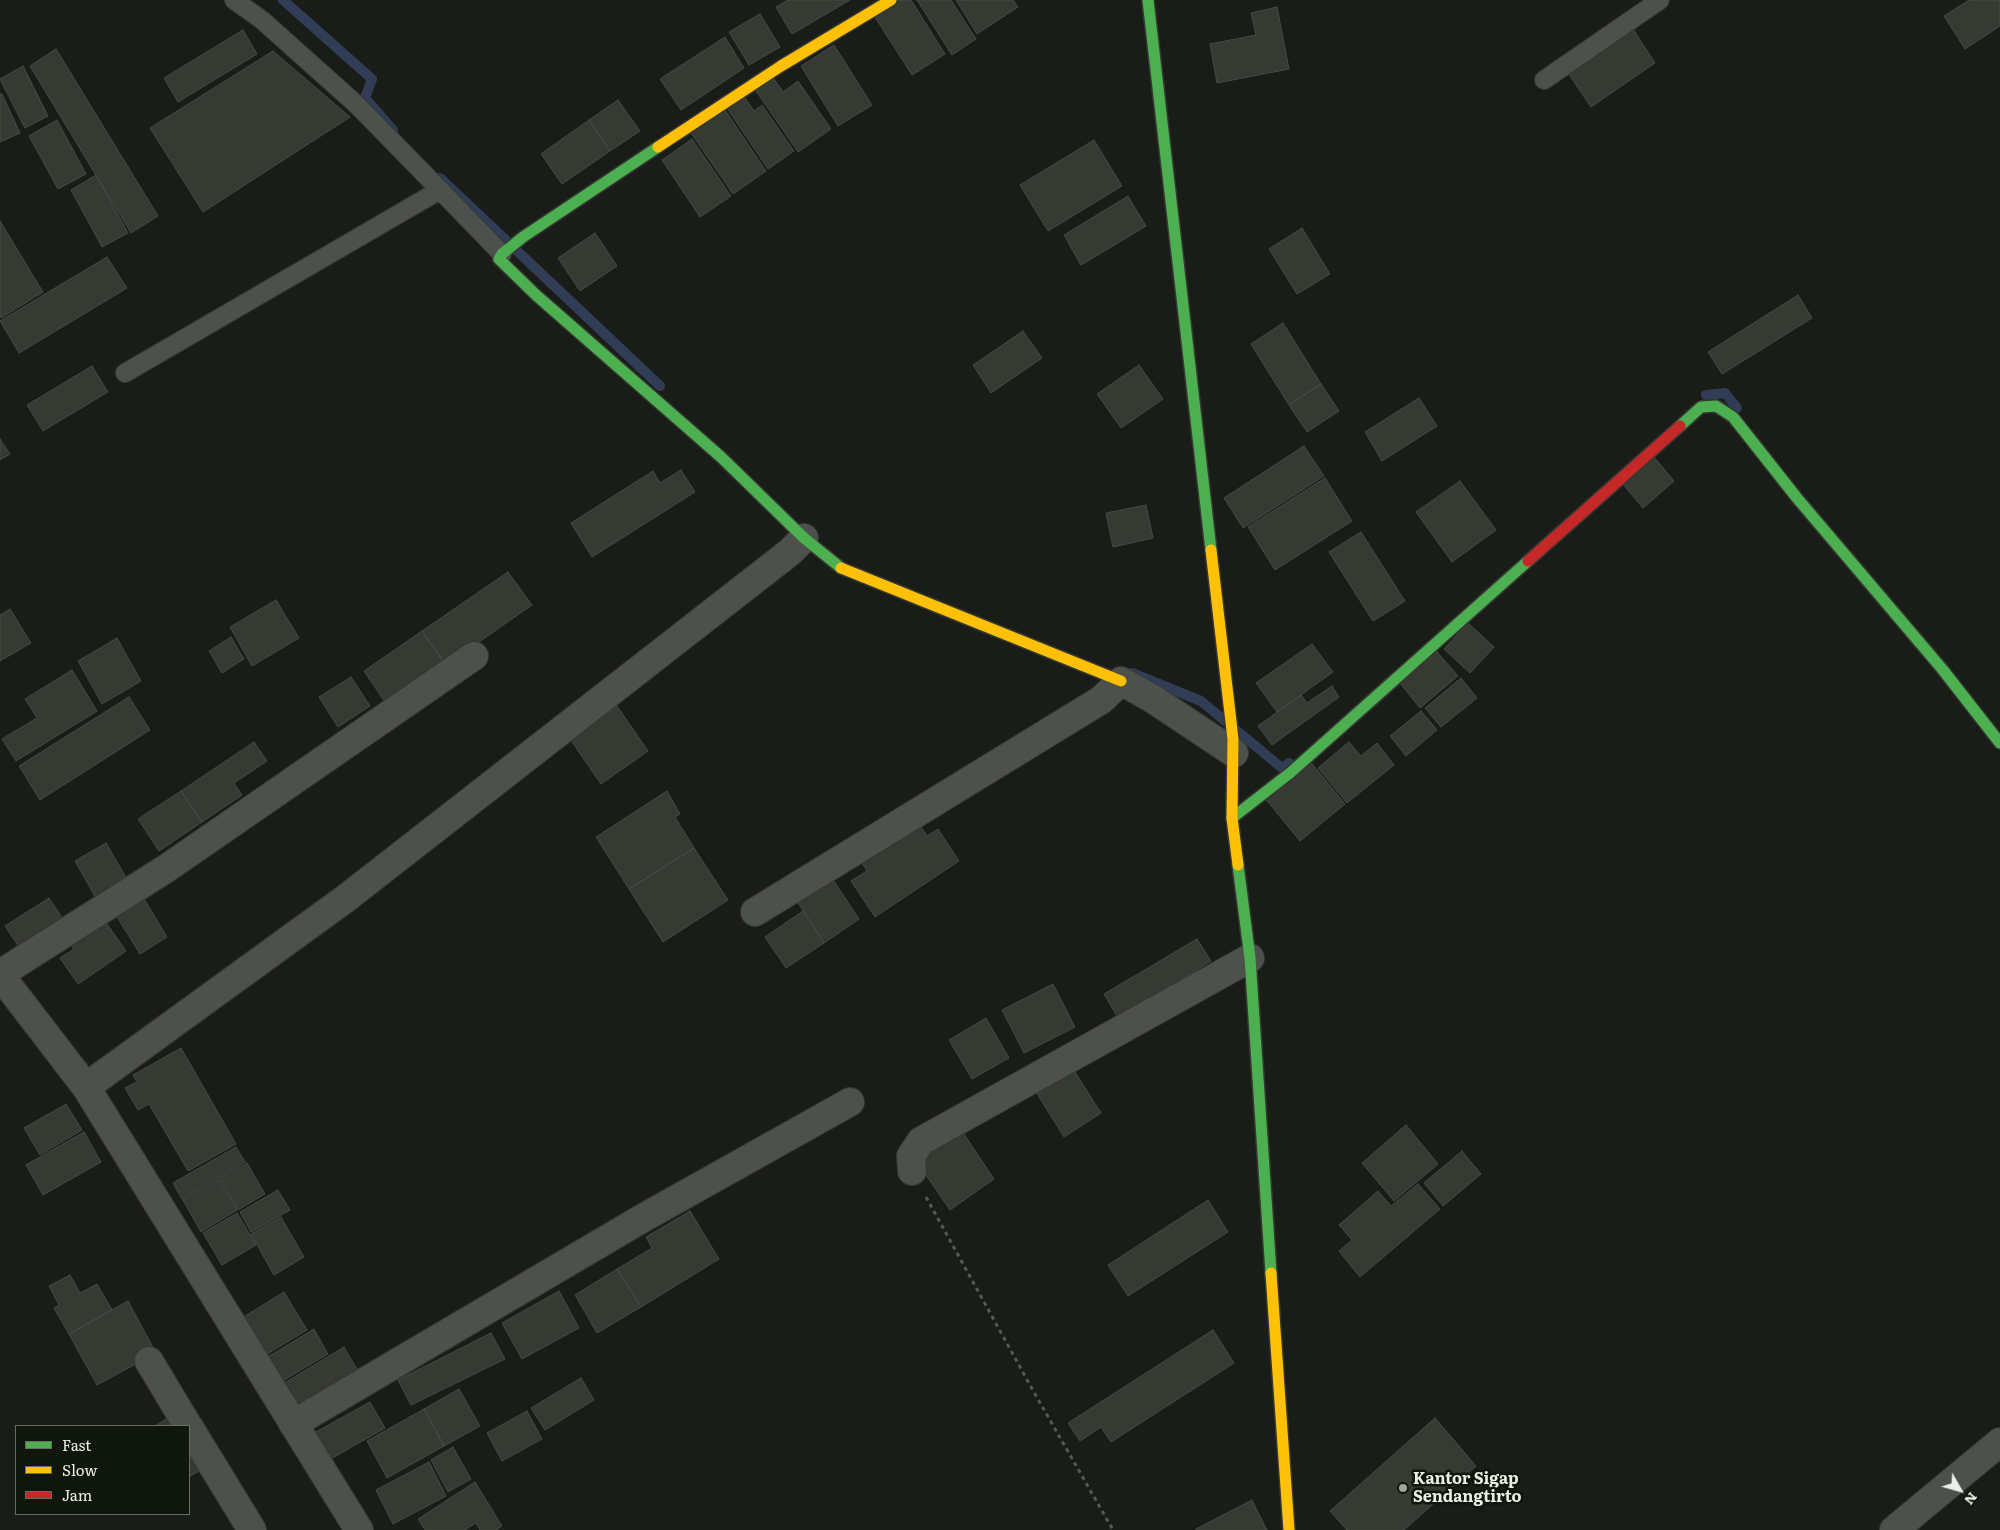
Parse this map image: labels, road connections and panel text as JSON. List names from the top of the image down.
{
  "places": ["Kantor Sigap Sendangtirto"],
  "legend": ["Fast", "Slow", "Jam"],
  "north": "bottom right"
}
